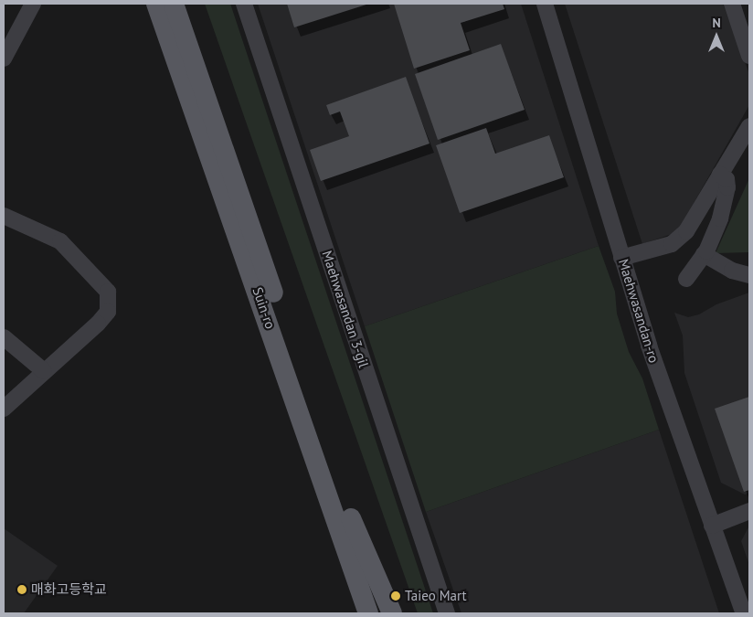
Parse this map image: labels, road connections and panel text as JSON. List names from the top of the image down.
{
  "streets": {
    "main road": ["Suin-ro"],
    "street": ["Maehwasandan 3-gil", "Maehwasandan-ro"]
  },
  "places": ["매화고등학교", "Taieo Mart"],
  "north": "top"
}
